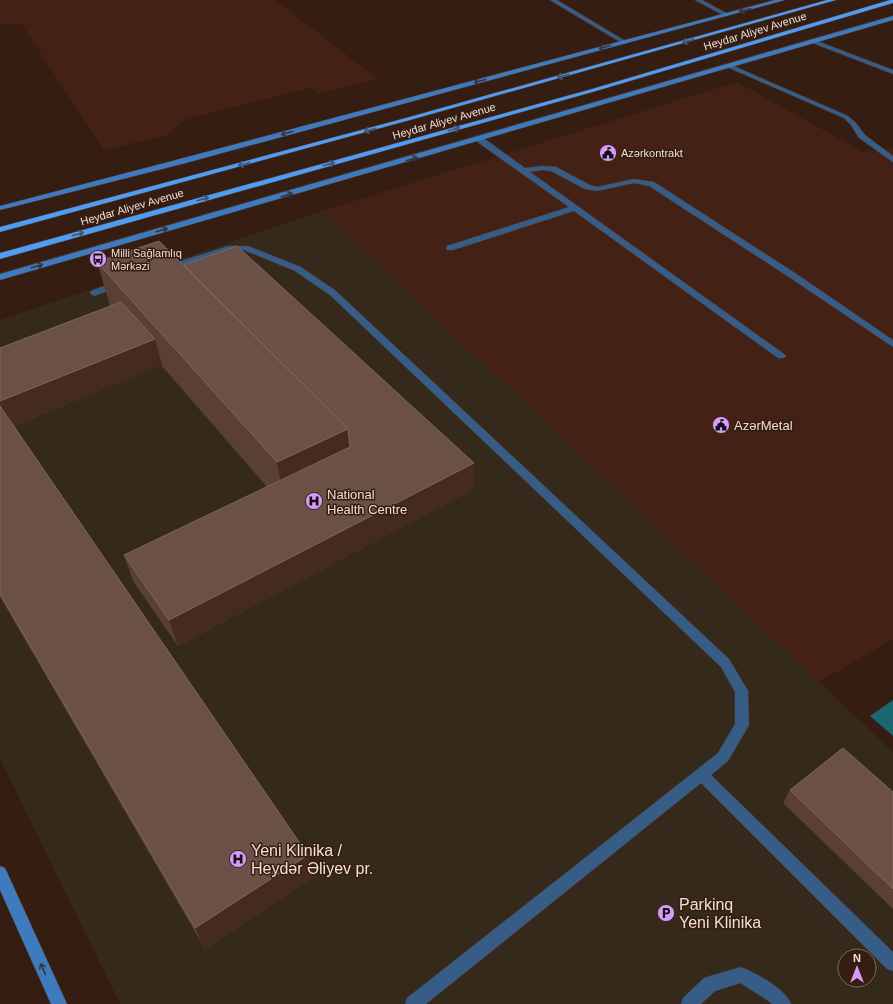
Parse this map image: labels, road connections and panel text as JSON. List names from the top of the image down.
{
  "streets": {
    "highway": ["Heydar Aliyev Avenue"]
  },
  "places": {
    "public building": ["Azərkontrakt", "AzərMetal"],
    "bus stop": ["Milli Sağlamlıq Mərkəzi"],
    "hospital": ["National Health Centre", "Yeni Klinika / Heydər Əliyev pr."],
    "parking": ["Parkinq Yeni Klinika"]
  },
  "north": "top"
}
